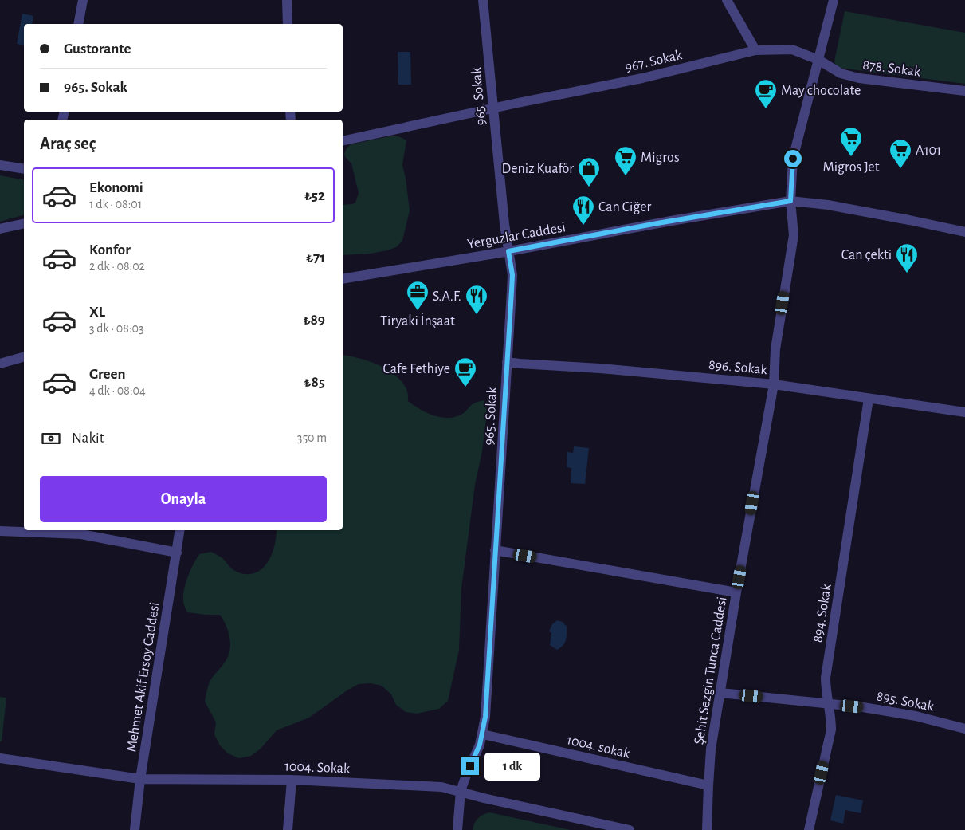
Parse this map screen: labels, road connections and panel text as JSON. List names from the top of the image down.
{
  "streets": {
    "street": [
      "967. Sokak",
      "878. Sokak",
      "965. Sokak",
      "Yerguzlar Caddesi",
      "896. Sokak",
      "894. Sokak",
      "Şehit Sezgin Tunca Caddesi",
      "Mehmet Akif Ersoy Caddesi",
      "895. Sokak",
      "1004. sokak",
      "1004. Sokak"
    ]
  },
  "crossings": [
    ["967. Sokak", "878. Sokak"],
    ["967. Sokak", "965. Sokak"],
    ["967. Sokak", "Şehit Sezgin Tunca Caddesi"],
    ["878. Sokak", "Şehit Sezgin Tunca Caddesi"],
    ["965. Sokak", "Yerguzlar Caddesi"],
    ["965. Sokak", "896. Sokak"],
    ["965. Sokak", "1004. sokak"],
    ["965. Sokak", "1004. Sokak"],
    ["Yerguzlar Caddesi", "Şehit Sezgin Tunca Caddesi"],
    ["896. Sokak", "894. Sokak"],
    ["896. Sokak", "Şehit Sezgin Tunca Caddesi"],
    ["894. Sokak", "895. Sokak"],
    ["Şehit Sezgin Tunca Caddesi", "895. Sokak"],
    ["Şehit Sezgin Tunca Caddesi", "1004. sokak"],
    ["Mehmet Akif Ersoy Caddesi", "1004. Sokak"]
  ],
  "places": {
    "cafe": ["May chocolate", "Cafe Fethiye"],
    "supermarket": ["Migros Jet", "A101", "Migros"],
    "shop": ["Deniz Kuaför"],
    "restaurant": ["Can Ciğer", "Can çekti", "S.A.F."],
    "office": ["Tiryaki İnşaat"]
  },
  "page": {
    "banner": ["Gustorante", "965. Sokak"],
    "heading": "Araç seç",
    "list": [
      {
        "name": "Ekonomi",
        "note": "1 dk · 08:01",
        "value": "₺52"
      },
      {
        "name": "Konfor",
        "note": "2 dk · 08:02",
        "value": "₺71"
      },
      {
        "name": "XL",
        "note": "3 dk · 08:03",
        "value": "₺89"
      },
      {
        "name": "Green",
        "note": "4 dk · 08:04",
        "value": "₺85"
      }
    ],
    "pay": ["Nakit", "350 m"],
    "buttons": "Onayla",
    "bubble": "1 dk"
  }
}
